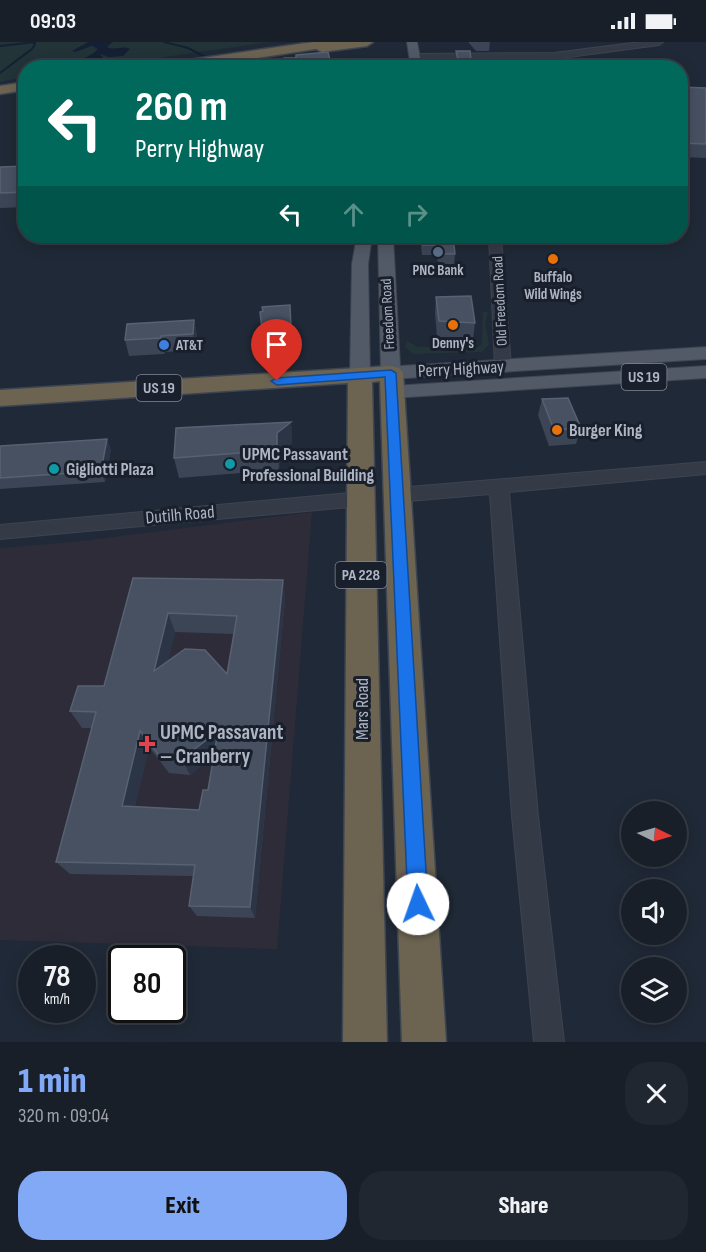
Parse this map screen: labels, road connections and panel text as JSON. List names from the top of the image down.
{
  "streets": {
    "highway": [
      "Perry Highway",
      "US 19",
      "PA 228",
      "Mars Road"
    ],
    "main road": ["Freedom Road"],
    "street": ["Old Freedom Road", "Dutilh Road"]
  },
  "crossings": [
    ["Old Freedom Road", "Perry Highway"],
    ["Freedom Road", "Perry Highway"],
    ["Freedom Road", "Mars Road"],
    ["Perry Highway", "Mars Road"],
    ["Dutilh Road", "Mars Road"]
  ],
  "places": {
    "other": [
      "PNC Bank",
      "Buffalo Wild Wings",
      "Denny's",
      "AT&T",
      "Burger King",
      "UPMC Passavant Professional Building",
      "Gigliotti Plaza"
    ],
    "health": ["UPMC Passavant – Cranberry"]
  },
  "north": "right",
  "page": {
    "status": "09:03",
    "turn": ["260 m", "Perry Highway"],
    "speed": "78 km/h",
    "limit": "80",
    "heading": ["1 min", "320 m · 09:04"],
    "buttons": ["Exit", "Share"]
  }
}
